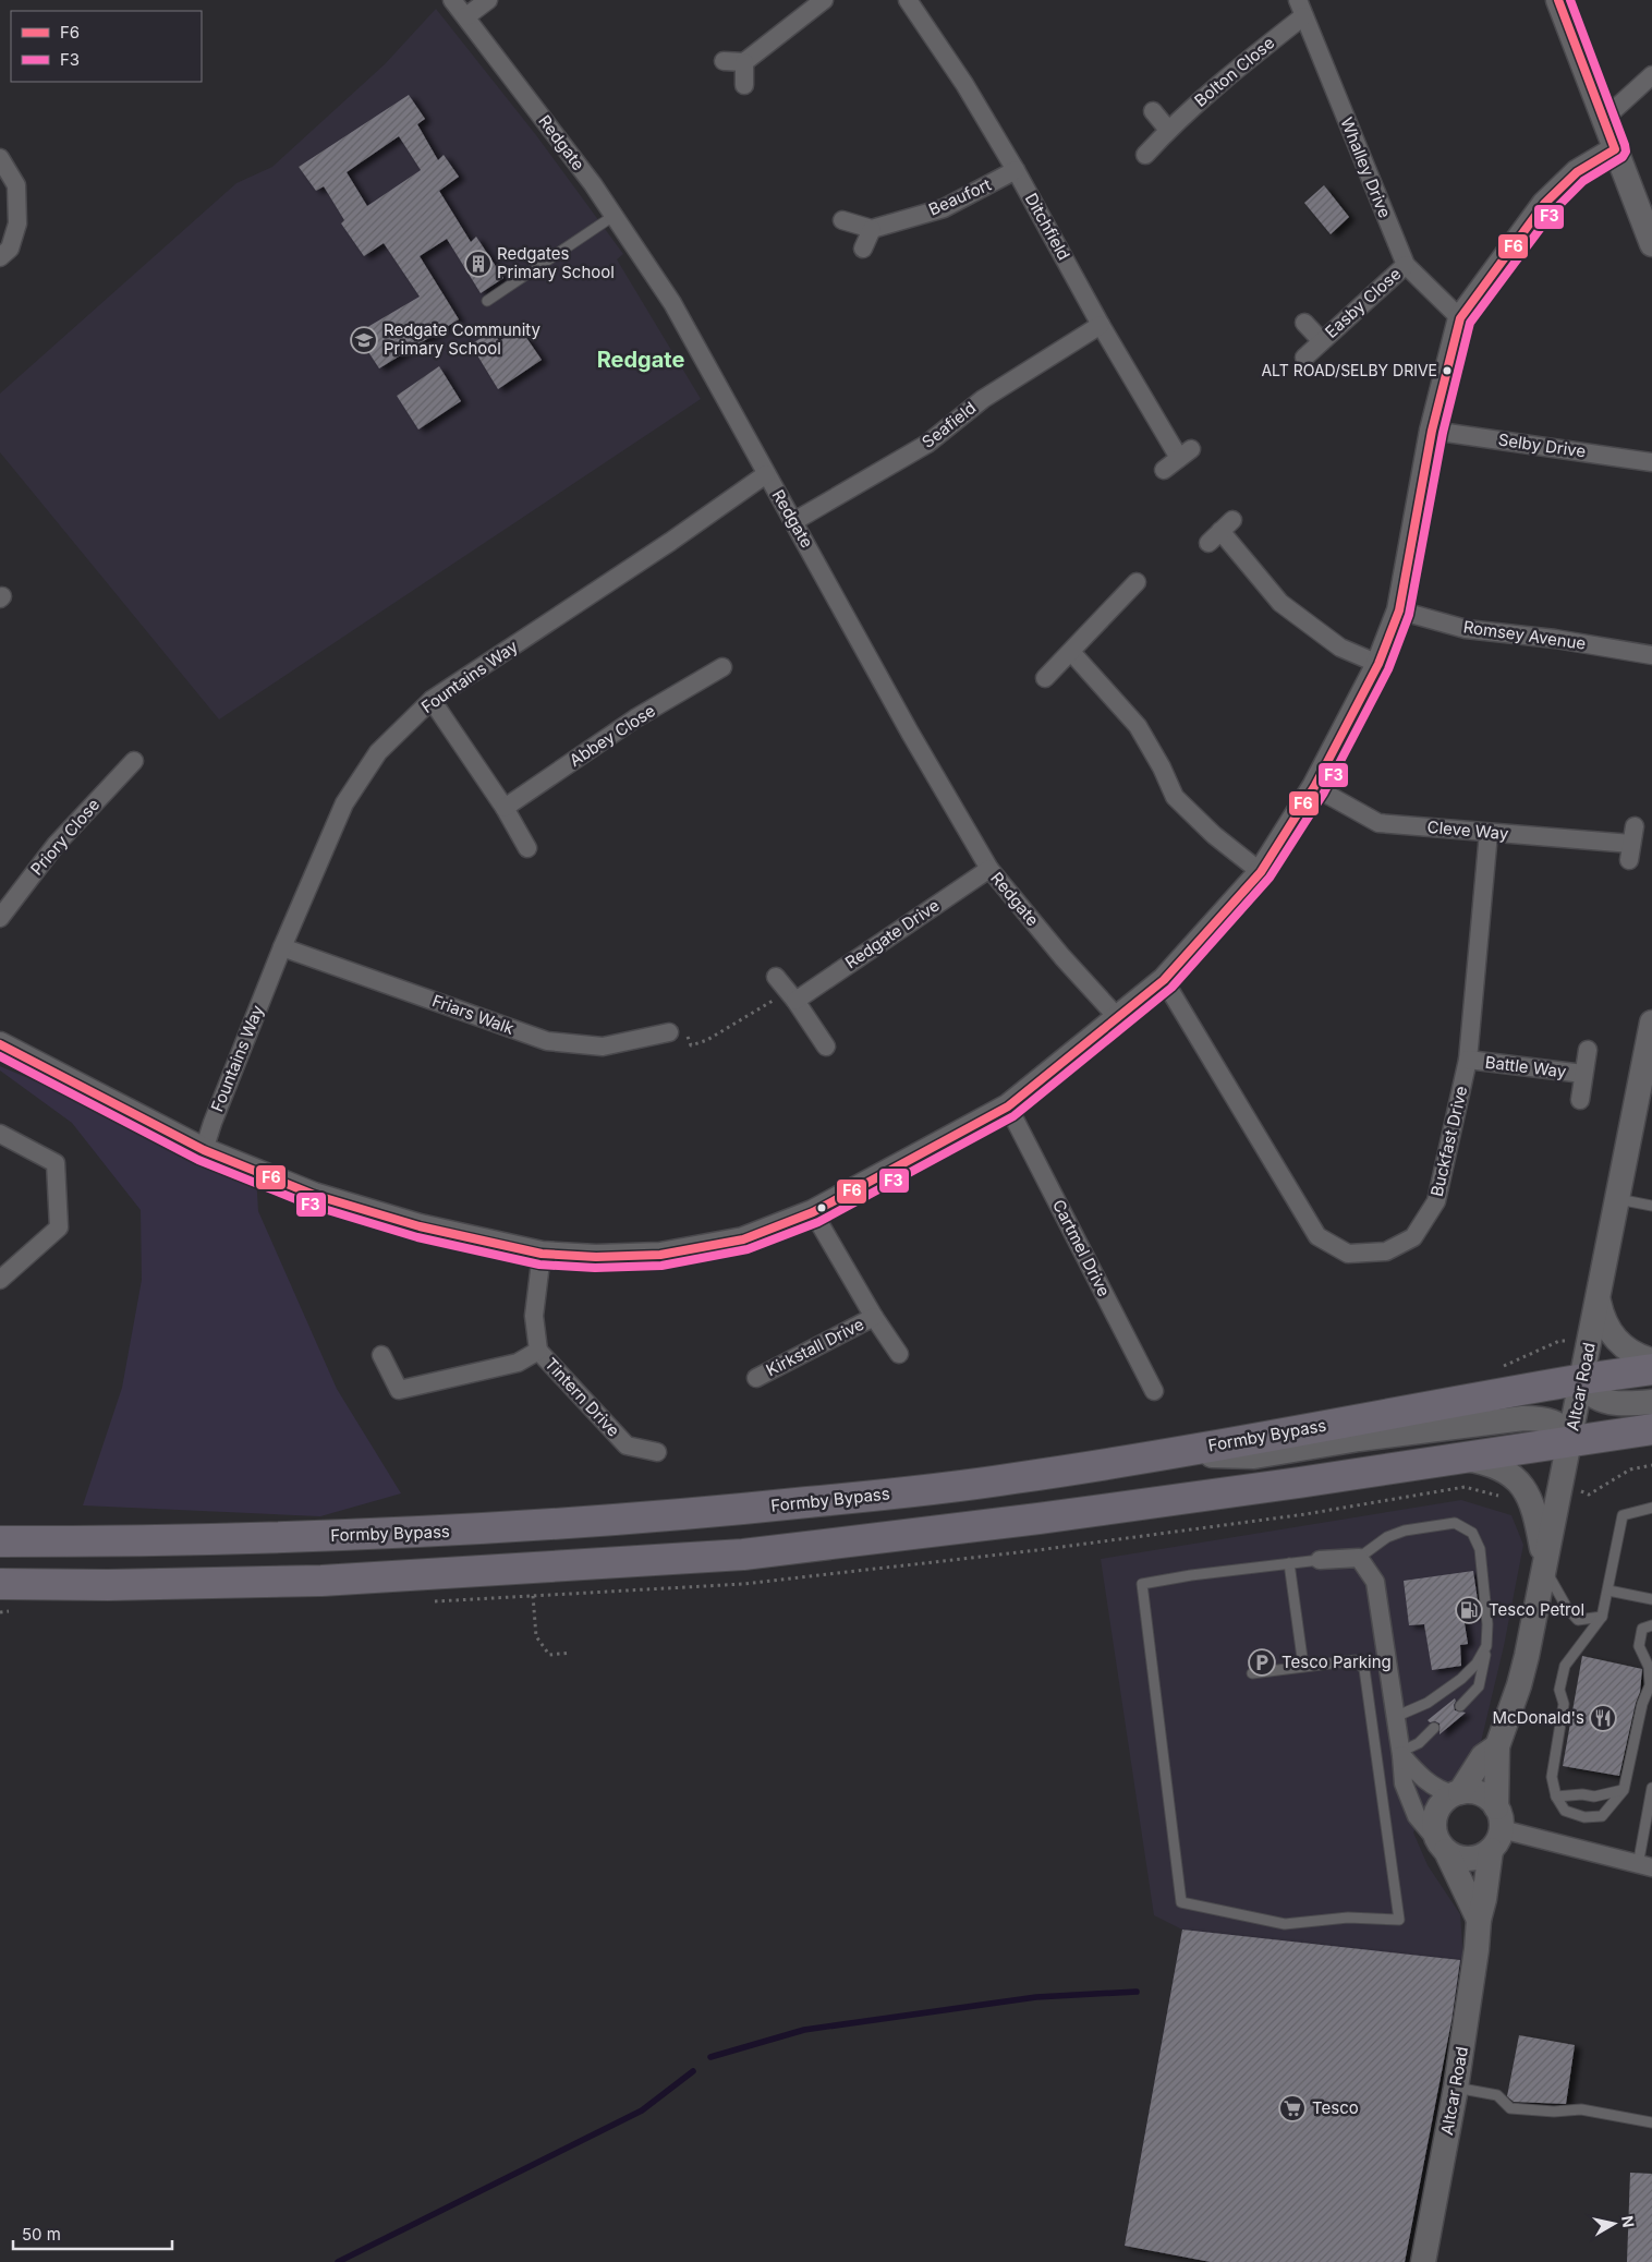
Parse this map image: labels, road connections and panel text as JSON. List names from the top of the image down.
{
  "streets": {
    "highway": ["Formby Bypass"],
    "main road": ["Altcar Road"],
    "street": [
      "Bolton Close",
      "Redgate",
      "Whalley Drive",
      "Beaufort",
      "Ditchfield",
      "Easby Close",
      "Seafield",
      "Selby Drive",
      "Romsey Avenue",
      "Fountains Way",
      "Abbey Close",
      "Cleve Way",
      "Priory Close",
      "Redgate Drive",
      "Friars Walk",
      "Battle Way",
      "Buckfast Drive",
      "Cartmel Drive",
      "Kirkstall Drive",
      "Tintern Drive"
    ]
  },
  "crossings": [
    ["Bolton Close", "Whalley Drive"],
    ["Redgate", "Seafield"],
    ["Redgate", "Fountains Way"],
    ["Redgate", "Redgate Drive"],
    ["Whalley Drive", "Easby Close"],
    ["Beaufort", "Ditchfield"],
    ["Ditchfield", "Seafield"],
    ["Fountains Way", "Friars Walk"],
    ["Cleve Way", "Buckfast Drive"],
    ["Battle Way", "Buckfast Drive"],
    ["Altcar Road", "Formby Bypass"]
  ],
  "districts": ["Redgate"],
  "places": {
    "building": ["Redgates Primary School"],
    "school or university": ["Redgate Community Primary School"],
    "other": ["ALT ROAD/SELBY DRIVE"],
    "fuel station": ["Tesco Petrol"],
    "parking": ["Tesco Parking"],
    "restaurant": ["McDonald's"],
    "supermarket": ["Tesco"]
  },
  "lines": ["transit line F6", "transit line F3"],
  "legend": ["F6", "F3"],
  "scale_bar": "50 m",
  "north": "right"
}
